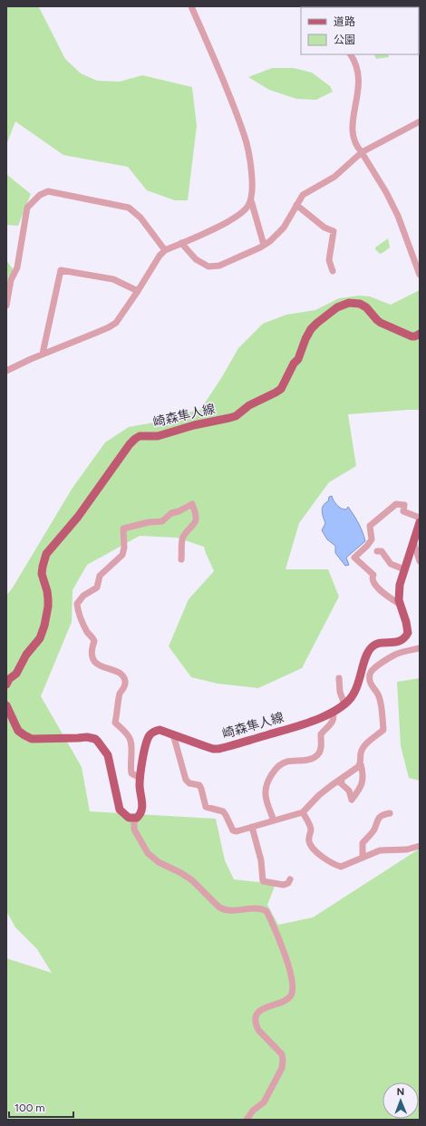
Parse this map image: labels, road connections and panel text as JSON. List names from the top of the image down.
{
  "streets": {
    "main road": ["崎森隼人線"]
  },
  "legend": ["道路", "公園"],
  "scale_bar": "100 m",
  "north": "top"
}
